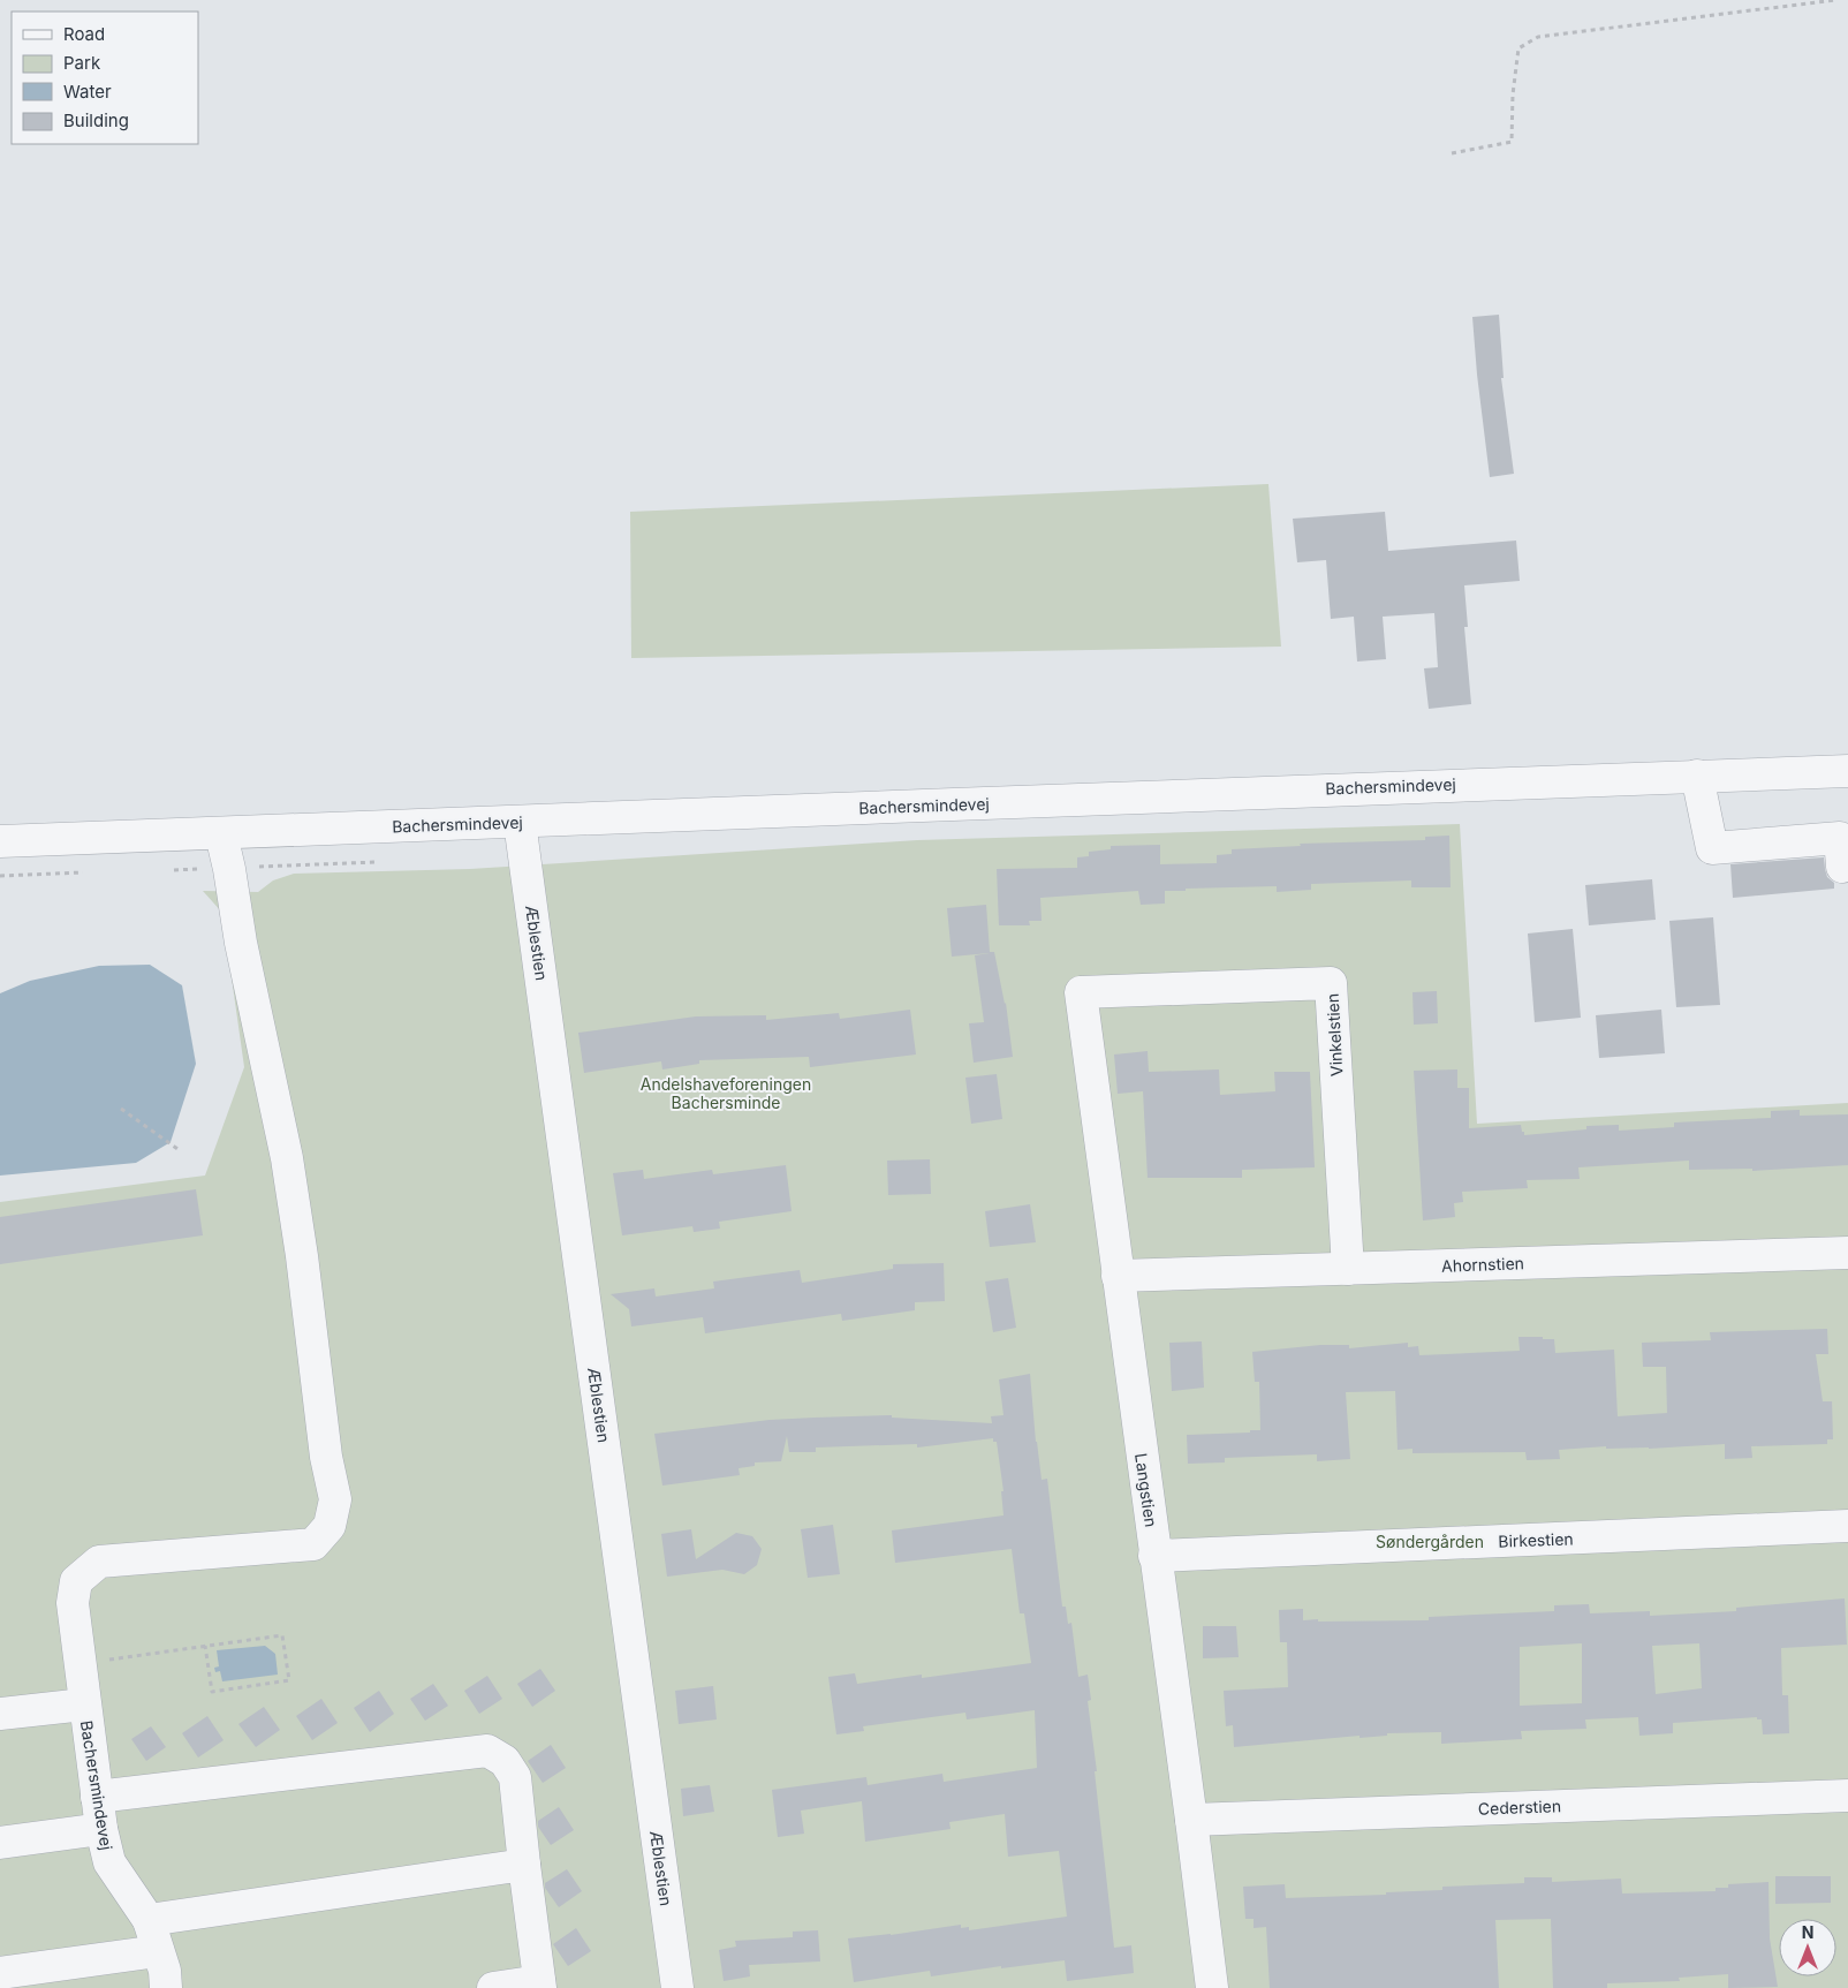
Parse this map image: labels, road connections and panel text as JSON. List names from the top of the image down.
{
  "streets": {
    "street": [
      "Bachersmindevej",
      "Æblestien",
      "Vinkelstien",
      "Ahornstien",
      "Langstien",
      "Birkestien",
      "Cederstien"
    ]
  },
  "crossings": [
    ["Bachersmindevej", "Æblestien"],
    ["Vinkelstien", "Ahornstien"],
    ["Vinkelstien", "Langstien"],
    ["Ahornstien", "Langstien"],
    ["Langstien", "Birkestien"],
    ["Langstien", "Cederstien"]
  ],
  "parks": ["Andelshaveforeningen Bachersminde", "Søndergården"],
  "legend": [
    "Road",
    "Park",
    "Water",
    "Building"
  ],
  "north": "top"
}
